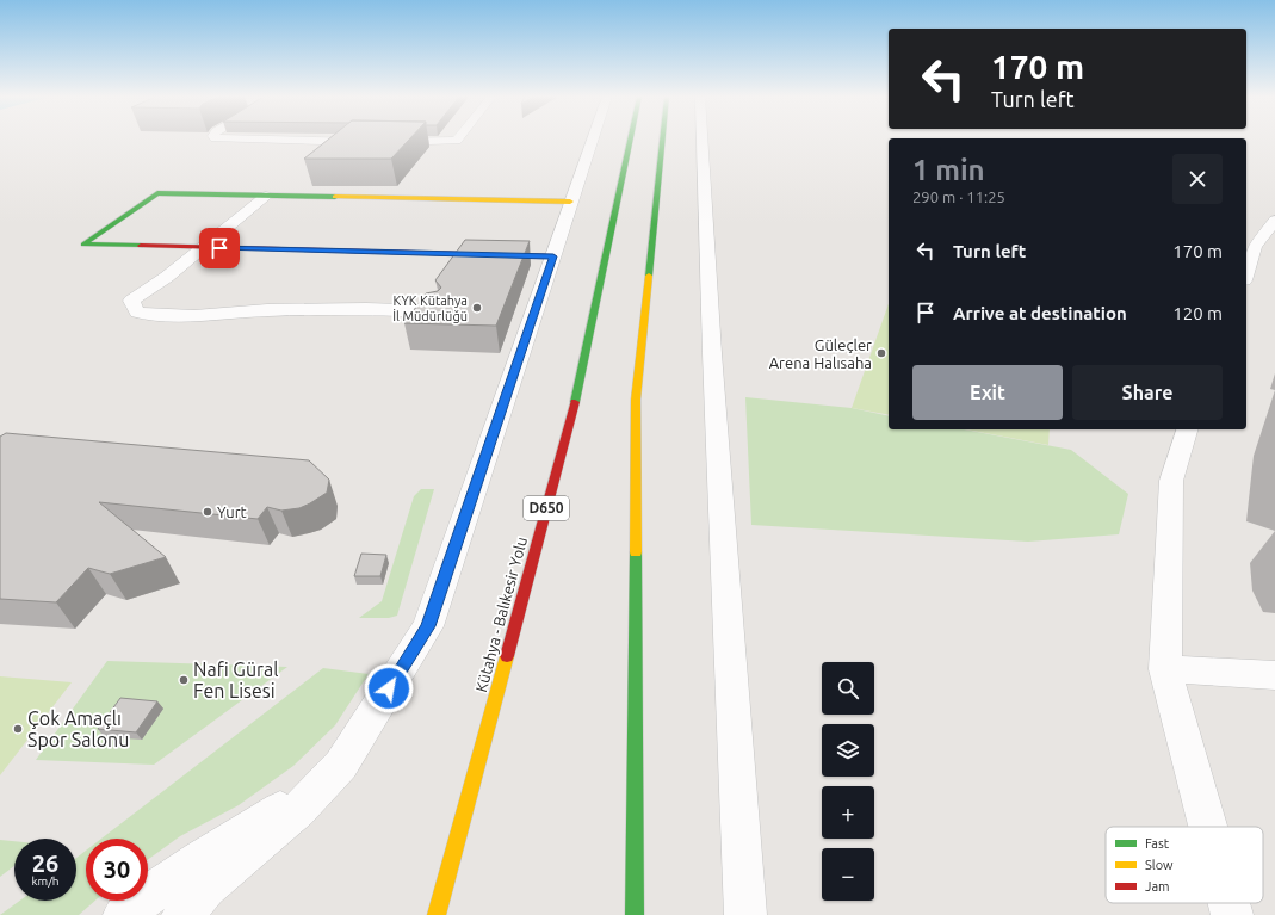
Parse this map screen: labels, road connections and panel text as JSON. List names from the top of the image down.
{
  "streets": {
    "main road": ["D650", "Kütahya - Balıkesir Yolu"]
  },
  "places": [
    "KYK Kütahya İl Müdürlüğü",
    "Güleçler Arena Halısaha",
    "Yurt",
    "Nafi Güral Fen Lisesi",
    "Çok Amaçlı Spor Salonu"
  ],
  "legend": ["Fast", "Slow", "Jam"],
  "page": {
    "turn": ["170 m", "Turn left"],
    "heading": ["1 min", "290 m · 11:25"],
    "list": [
      {
        "name": "Turn left",
        "value": "170 m"
      },
      {
        "name": "Arrive at destination",
        "value": "120 m"
      }
    ],
    "buttons": ["Exit", "Share"],
    "map_buttons": ["+", "−"],
    "speed": "26 km/h",
    "limit": "30"
  }
}
